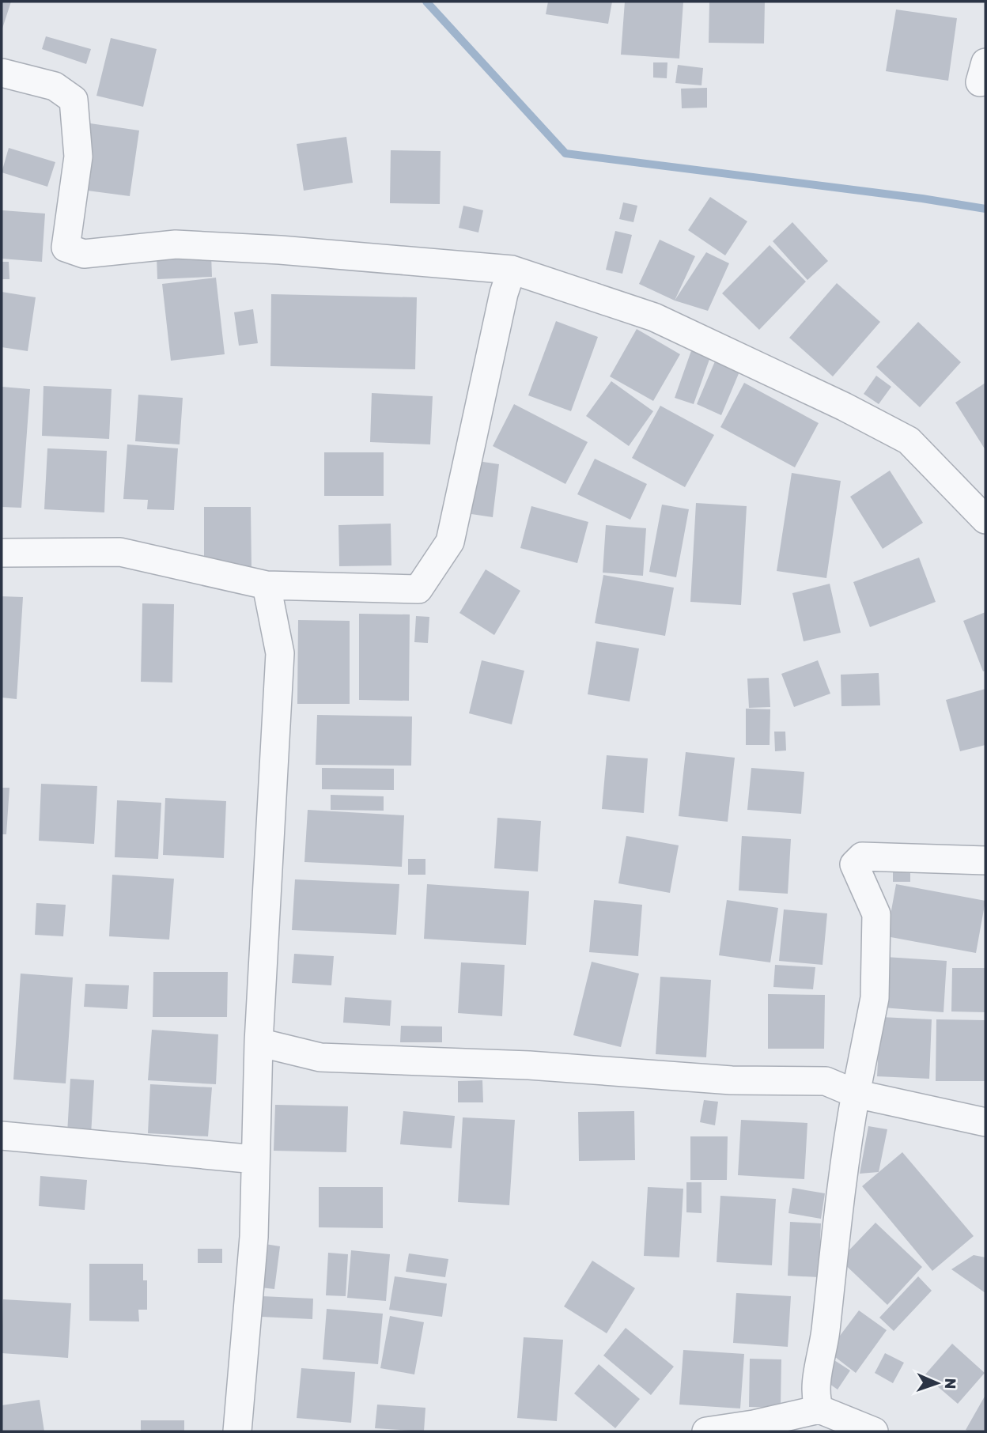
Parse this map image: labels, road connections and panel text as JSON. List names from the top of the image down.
{
  "north": "right"
}
